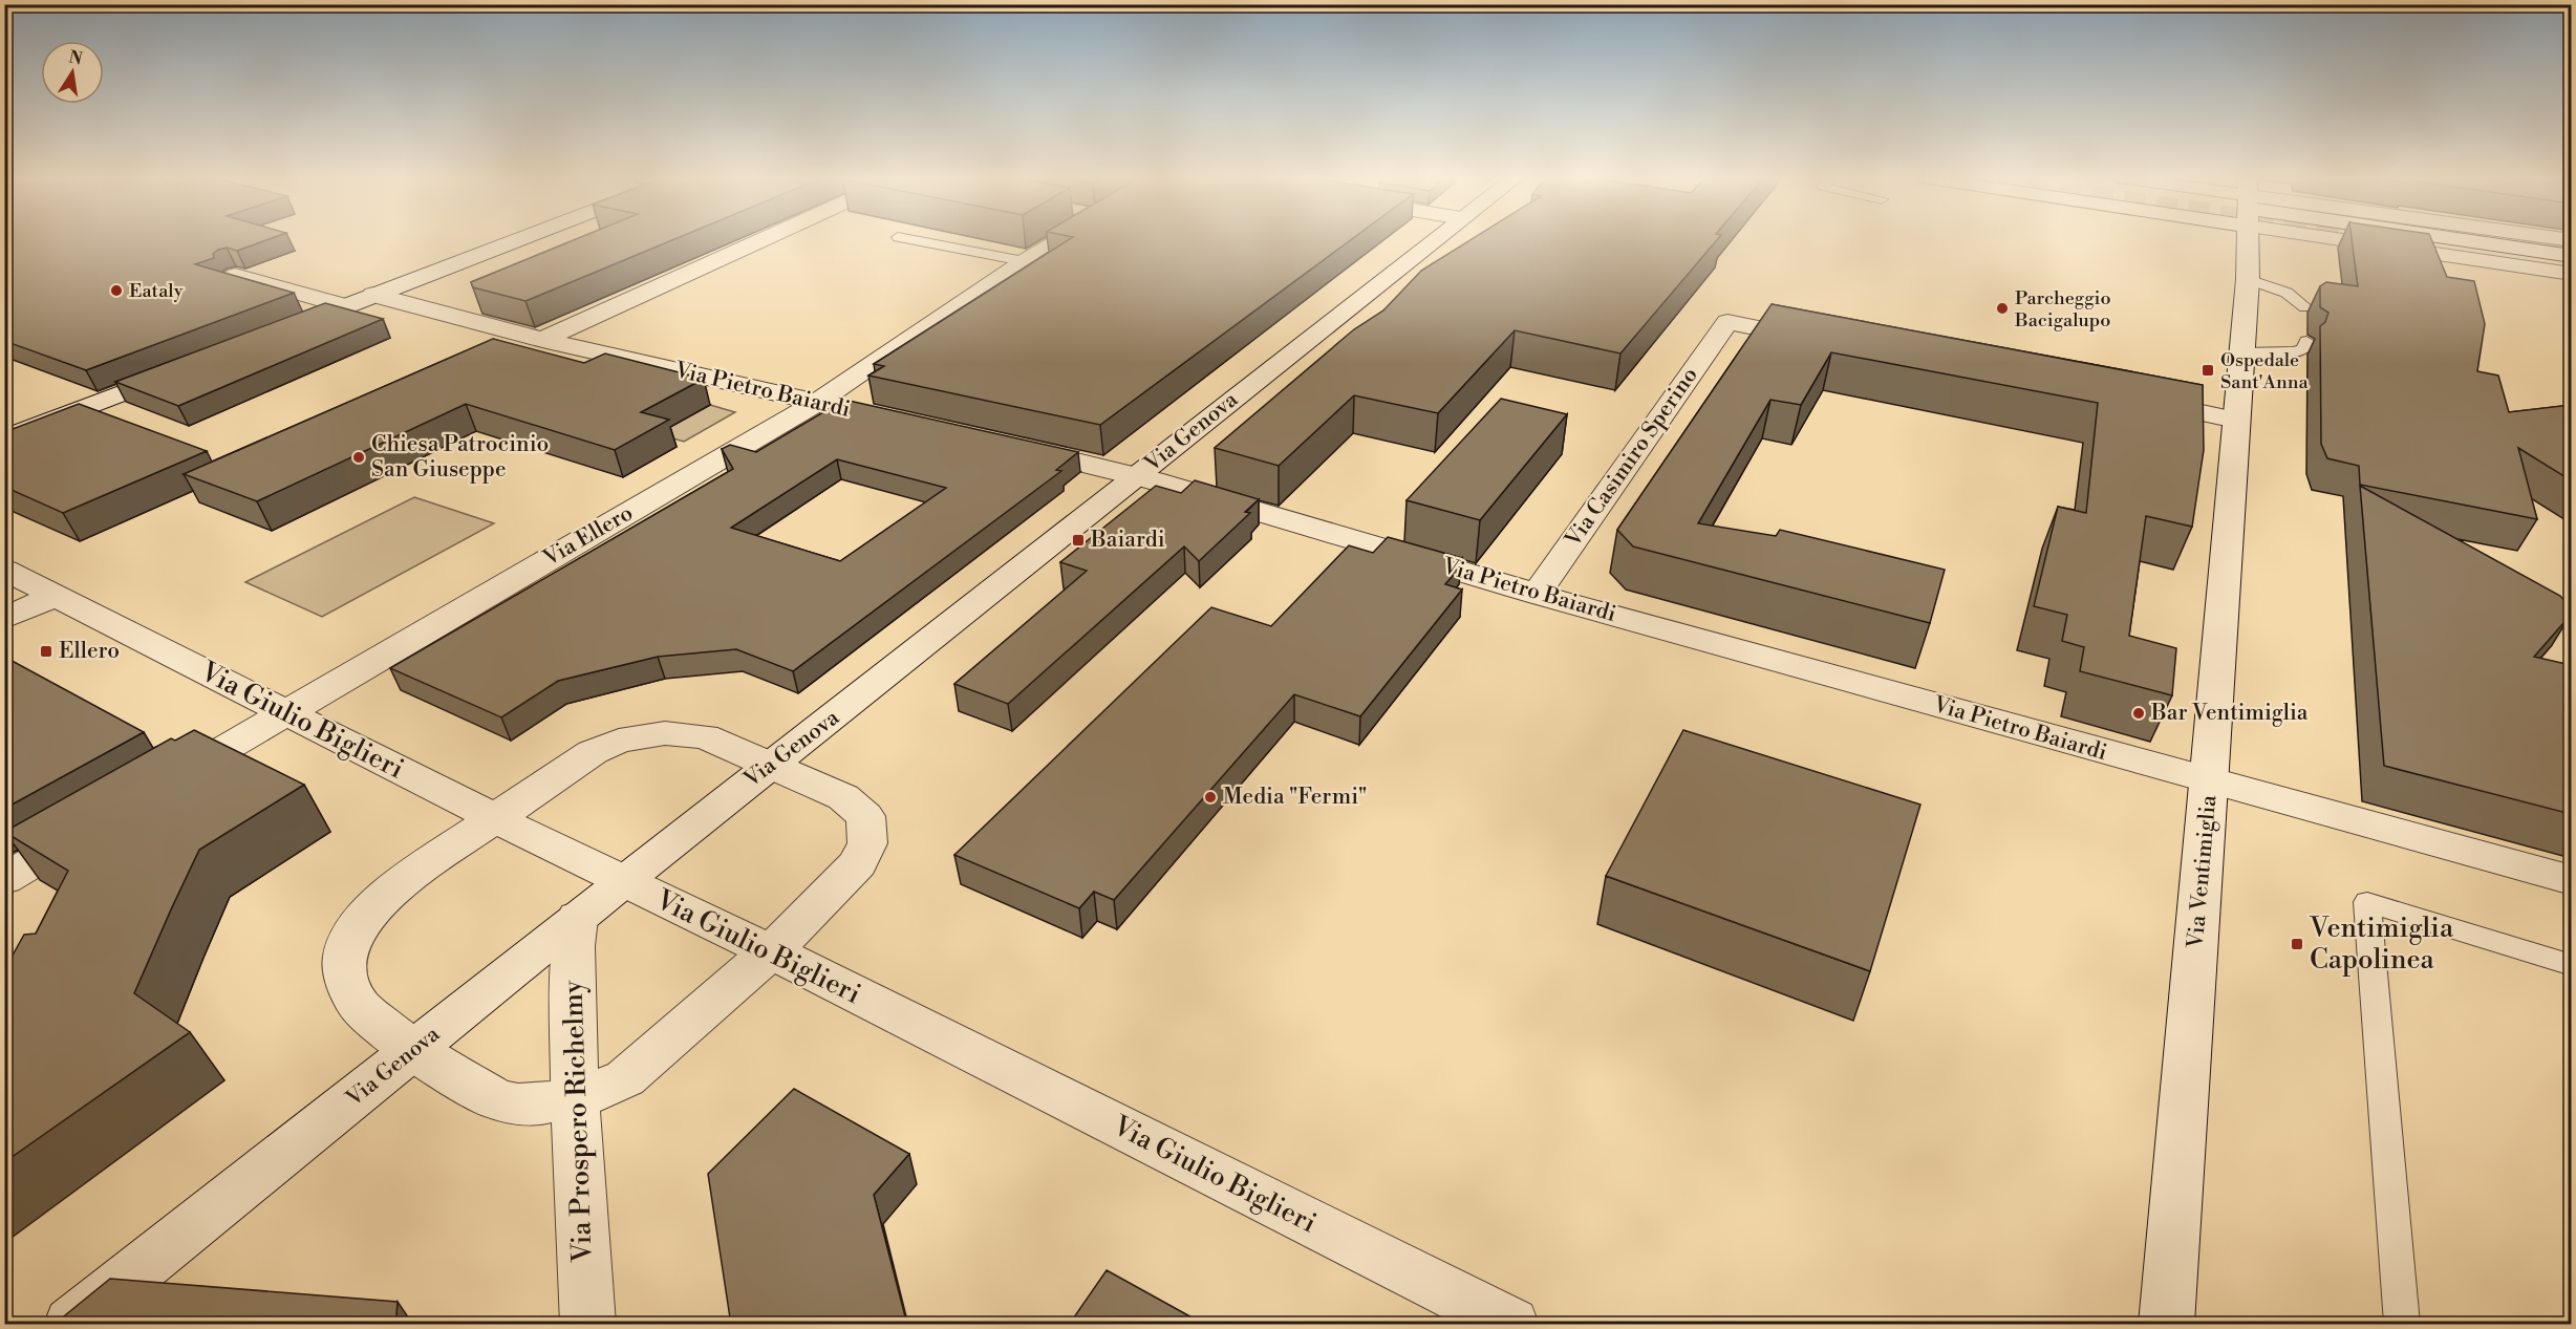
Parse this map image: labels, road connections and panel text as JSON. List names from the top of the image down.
{
  "streets": {
    "street": [
      "Via Pietro Baiardi",
      "Via Genova",
      "Via Casimiro Sperino",
      "Via Ellero",
      "Via Giulio Biglieri",
      "Via Ventimiglia",
      "Via Prospero Richelmy"
    ]
  },
  "crossings": [
    ["Via Pietro Baiardi", "Via Genova"],
    ["Via Pietro Baiardi", "Via Casimiro Sperino"],
    ["Via Pietro Baiardi", "Via Ellero"],
    ["Via Pietro Baiardi", "Via Ventimiglia"],
    ["Via Genova", "Via Giulio Biglieri"],
    ["Via Genova", "Via Prospero Richelmy"],
    ["Via Ellero", "Via Giulio Biglieri"]
  ],
  "places": {
    "other": [
      "Eataly",
      "Parcheggio Bacigalupo",
      "Chiesa Patrocinio San Giuseppe",
      "Bar Ventimiglia",
      "Media \"Fermi\""
    ],
    "transit": [
      "Ospedale Sant'Anna",
      "Baiardi",
      "Ellero",
      "Ventimiglia Capolinea"
    ]
  },
  "north": "top"
}
